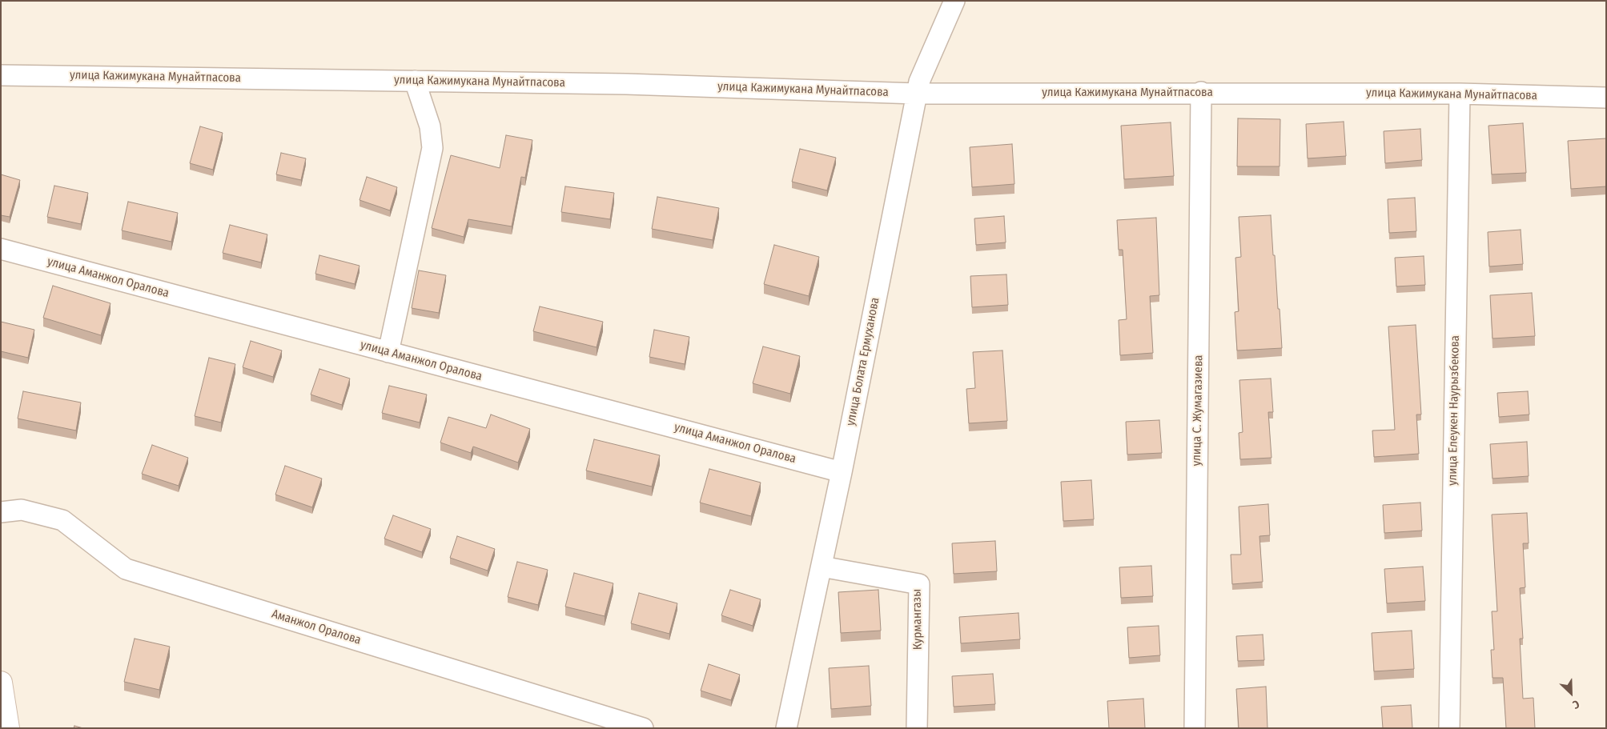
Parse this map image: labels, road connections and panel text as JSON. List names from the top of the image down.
{
  "streets": {
    "street": [
      "улица Кажимукана Мунайтпасова",
      "улица Аманжол Оралова",
      "улица Болата Ермуханова",
      "улица С. Жумагазиева",
      "улица Елеукен Наурызбекова",
      "Курмангазы",
      "Аманжол Оралова"
    ]
  },
  "crossings": [
    ["улица Кажимукана Мунайтпасова", "улица Болата Ермуханова"],
    ["улица Кажимукана Мунайтпасова", "улица С. Жумагазиева"],
    ["улица Кажимукана Мунайтпасова", "улица Елеукен Наурызбекова"],
    ["улица Аманжол Оралова", "улица Болата Ермуханова"],
    ["улица Болата Ермуханова", "Курмангазы"]
  ],
  "north": "bottom right"
}
